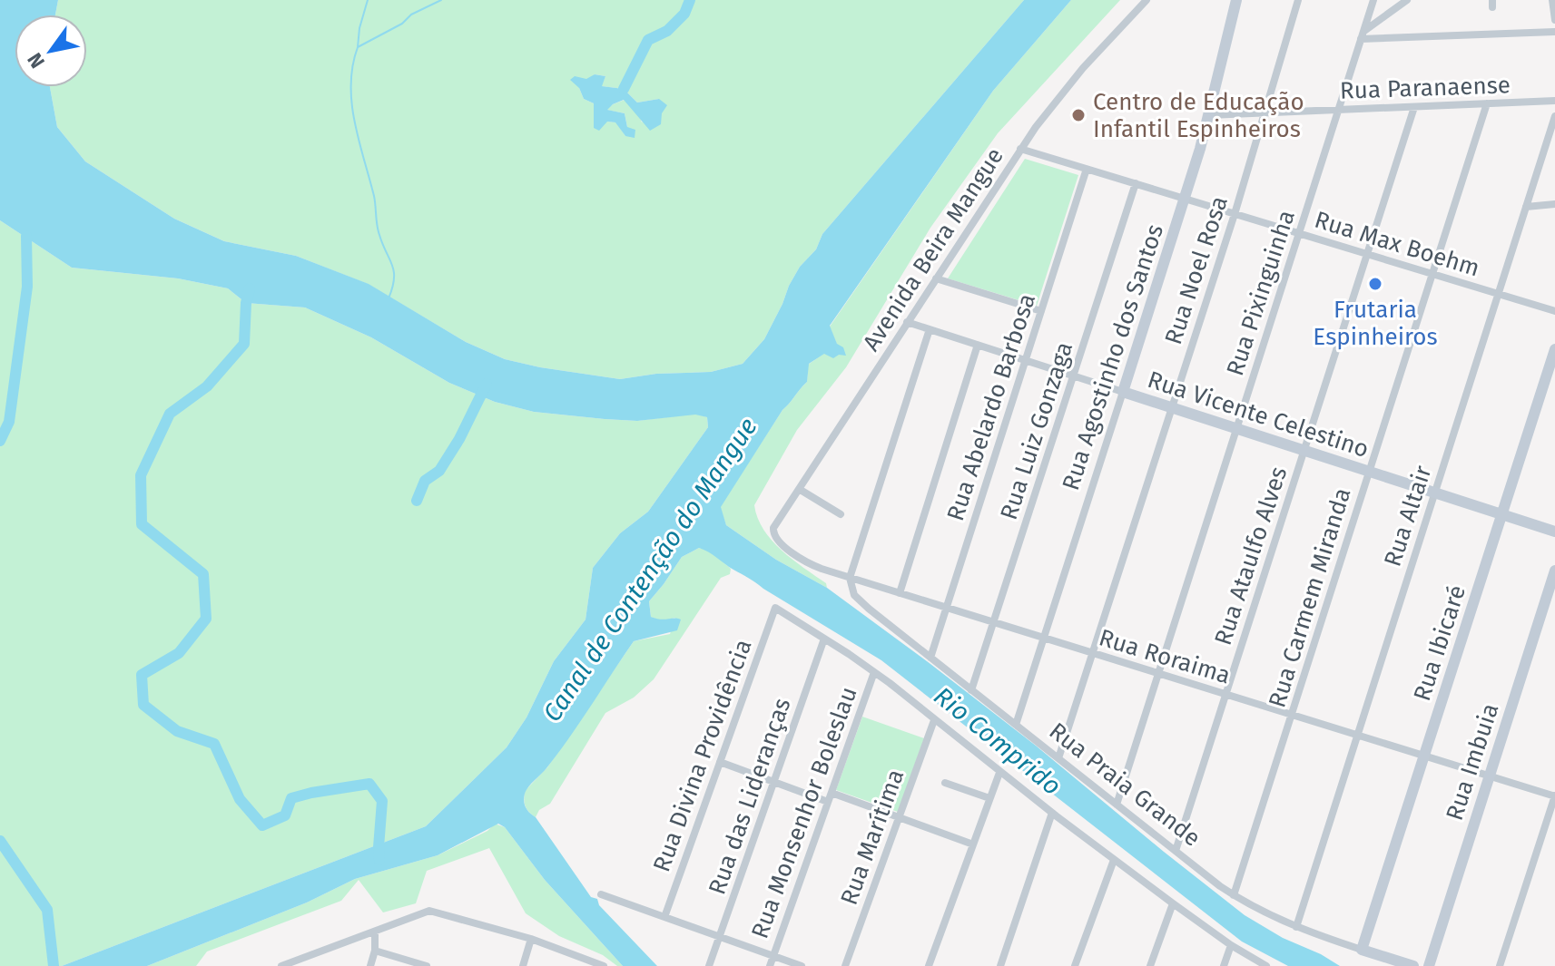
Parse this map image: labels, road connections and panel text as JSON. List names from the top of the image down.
{
  "streets": {
    "street": [
      "Rua Paranaense",
      "Rua Max Boehm",
      "Avenida Beira Mangue",
      "Rua Noel Rosa",
      "Rua Pixinguinha",
      "Rua Agostinho dos Santos",
      "Rua Abelardo Barbosa",
      "Rua Vicente Celestino",
      "Rua Luiz Gonzaga",
      "Rua Altair",
      "Rua Ataulfo Alves",
      "Rua Carmem Miranda",
      "Rua Ibicaré",
      "Rua Roraima",
      "Rua Divina Providência",
      "Rua Imbuia",
      "Rua Praia Grande",
      "Rua das Lideranças",
      "Rua Monsenhor Boleslau",
      "Rua Marítima"
    ]
  },
  "crossings": [
    ["Rua Paranaense", "Rua Noel Rosa"],
    ["Rua Paranaense", "Rua Pixinguinha"],
    ["Rua Paranaense", "Rua Agostinho dos Santos"],
    ["Rua Paranaense", "Rua Ataulfo Alves"],
    ["Rua Paranaense", "Rua Carmem Miranda"],
    ["Rua Max Boehm", "Avenida Beira Mangue"],
    ["Rua Max Boehm", "Rua Noel Rosa"],
    ["Rua Max Boehm", "Rua Pixinguinha"],
    ["Rua Max Boehm", "Rua Agostinho dos Santos"],
    ["Rua Max Boehm", "Rua Abelardo Barbosa"],
    ["Rua Max Boehm", "Rua Luiz Gonzaga"],
    ["Rua Max Boehm", "Rua Altair"],
    ["Rua Max Boehm", "Rua Ataulfo Alves"],
    ["Rua Max Boehm", "Rua Carmem Miranda"],
    ["Avenida Beira Mangue", "Rua Vicente Celestino"],
    ["Avenida Beira Mangue", "Rua Roraima"],
    ["Rua Noel Rosa", "Rua Vicente Celestino"],
    ["Rua Noel Rosa", "Rua Roraima"],
    ["Rua Noel Rosa", "Rua Praia Grande"],
    ["Rua Pixinguinha", "Rua Vicente Celestino"],
    ["Rua Pixinguinha", "Rua Roraima"],
    ["Rua Pixinguinha", "Rua Praia Grande"],
    ["Rua Agostinho dos Santos", "Rua Vicente Celestino"],
    ["Rua Agostinho dos Santos", "Rua Roraima"],
    ["Rua Agostinho dos Santos", "Rua Praia Grande"],
    ["Rua Abelardo Barbosa", "Rua Vicente Celestino"],
    ["Rua Abelardo Barbosa", "Rua Roraima"],
    ["Rua Abelardo Barbosa", "Rua Praia Grande"],
    ["Rua Vicente Celestino", "Rua Luiz Gonzaga"],
    ["Rua Vicente Celestino", "Rua Altair"],
    ["Rua Vicente Celestino", "Rua Ataulfo Alves"],
    ["Rua Vicente Celestino", "Rua Carmem Miranda"],
    ["Rua Vicente Celestino", "Rua Ibicaré"],
    ["Rua Luiz Gonzaga", "Rua Roraima"],
    ["Rua Luiz Gonzaga", "Rua Praia Grande"],
    ["Rua Altair", "Rua Roraima"],
    ["Rua Altair", "Rua Praia Grande"],
    ["Rua Ataulfo Alves", "Rua Roraima"],
    ["Rua Ataulfo Alves", "Rua Praia Grande"],
    ["Rua Carmem Miranda", "Rua Roraima"],
    ["Rua Carmem Miranda", "Rua Praia Grande"],
    ["Rua Ibicaré", "Rua Roraima"],
    ["Rua Ibicaré", "Rua Praia Grande"],
    ["Rua Roraima", "Rua Imbuia"],
    ["Rua Roraima", "Rua Praia Grande"],
    ["Rua Divina Providência", "Rua das Lideranças"]
  ],
  "water": ["Canal de Contenção do Mangue", "Rio Comprido"],
  "places": ["Centro de Educação Infantil Espinheiros", "Frutaria Espinheiros"],
  "north": "bottom left"
}
